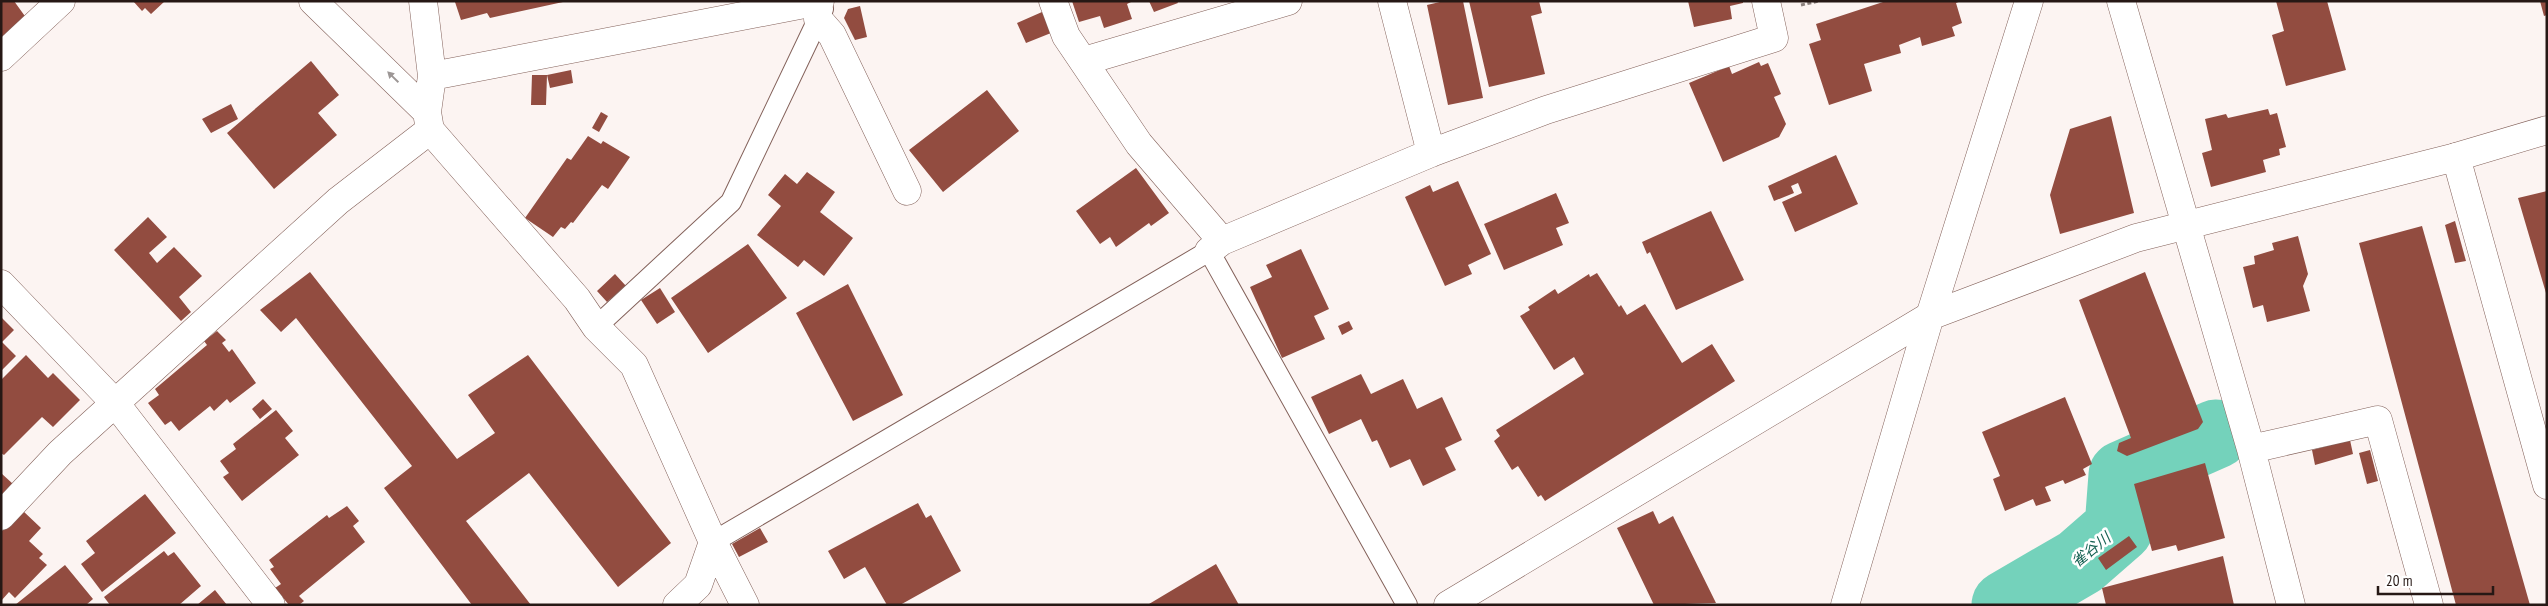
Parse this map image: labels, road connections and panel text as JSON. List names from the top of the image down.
{
  "water": ["雀谷川"],
  "scale_bar": "20 m"
}
